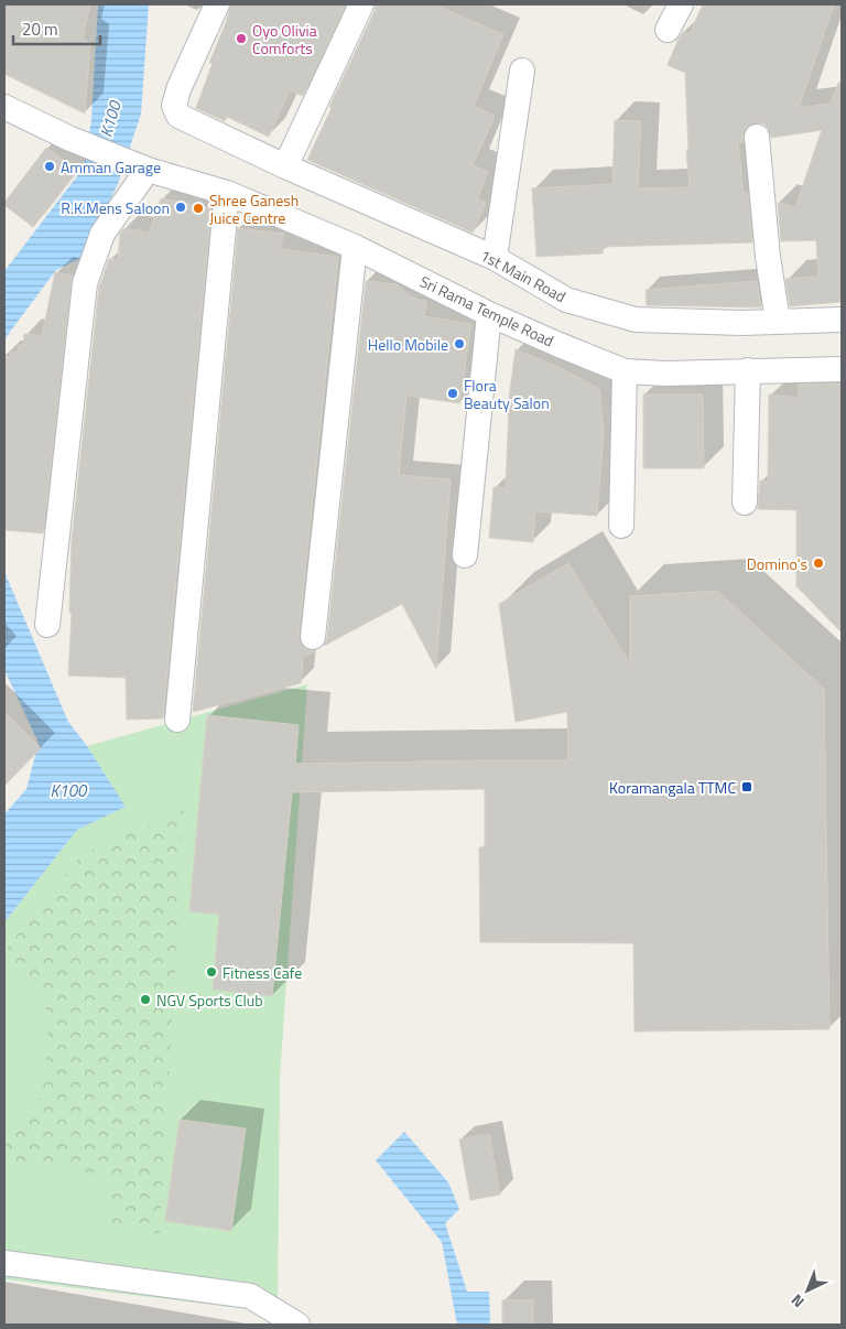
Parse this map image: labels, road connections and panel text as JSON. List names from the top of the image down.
{
  "streets": {
    "street": ["1st Main Road", "Sri Rama Temple Road"]
  },
  "water": ["K100"],
  "places": {
    "other": [
      "Oyo Olivia Comforts",
      "Amman Garage",
      "R.K.Mens Saloon",
      "Shree Ganesh Juice Centre",
      "Hello Mobile",
      "Flora Beauty Salon",
      "Domino's",
      "Fitness Cafe",
      "NGV Sports Club"
    ],
    "transit": ["Koramangala TTMC"]
  },
  "scale_bar": "20 m",
  "north": "bottom left"
}
